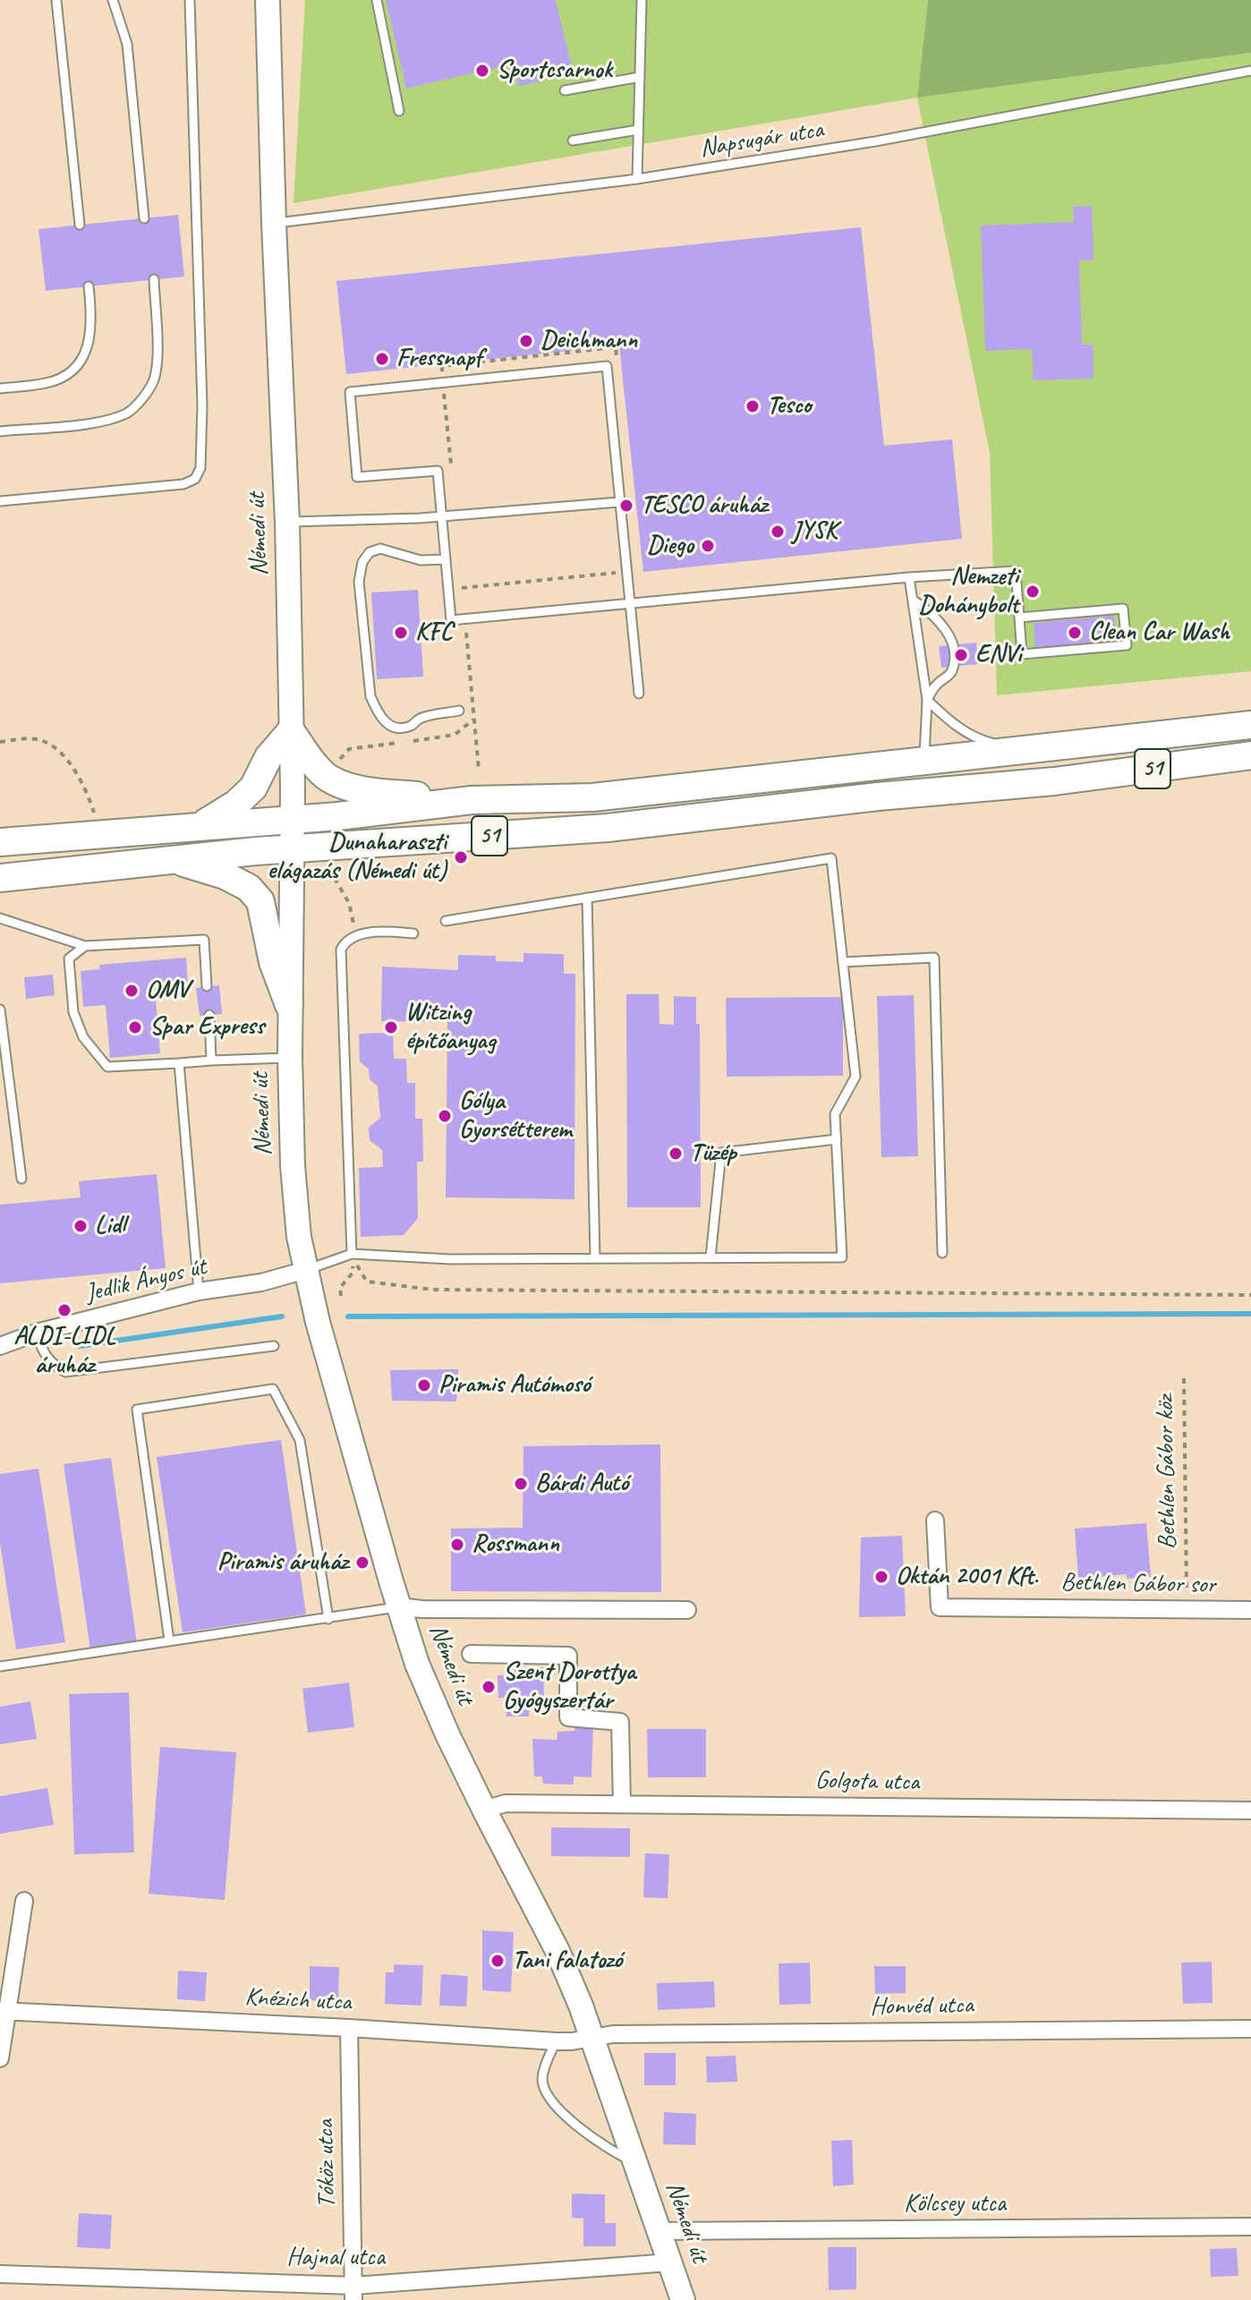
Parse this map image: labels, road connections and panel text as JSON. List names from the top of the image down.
{
  "streets": {
    "main road": ["Némedi út", "51"],
    "street": [
      "Jedlik Ányos út",
      "Bethlen Gábor sor",
      "Golgota utca",
      "Knézich utca",
      "Honvéd utca",
      "Tóköz utca",
      "Kölcsey utca",
      "Hajnal utca"
    ],
    "lane": ["Napsugár utca"],
    "path": ["Bethlen Gábor köz"]
  },
  "crossings": [
    ["Napsugár utca", "Némedi út"],
    ["Némedi út", "51"],
    ["Némedi út", "Jedlik Ányos út"],
    ["Némedi út", "Golgota utca"],
    ["Némedi út", "Knézich utca"],
    ["Némedi út", "Honvéd utca"],
    ["Némedi út", "Kölcsey utca"],
    ["Némedi út", "Hajnal utca"],
    ["Bethlen Gábor köz", "Bethlen Gábor sor"],
    ["Knézich utca", "Honvéd utca"],
    ["Knézich utca", "Tóköz utca"],
    ["Tóköz utca", "Hajnal utca"]
  ],
  "places": [
    "Sportcsarnok",
    "Deichmann",
    "Fressnapf",
    "Tesco",
    "TESCO áruház",
    "JYSK",
    "Diego",
    "Nemzeti Dohánybolt",
    "KFC",
    "Clean Car Wash",
    "ENVi",
    "Dunaharaszti elágazás (Némedi út)",
    "OMV",
    "Spar Express",
    "Witzing építőanyag",
    "Gólya Gyorsétterem",
    "Tüzép",
    "Lidl",
    "ALDI-LIDL áruház",
    "Piramis Autómosó",
    "Bárdi Autó",
    "Rossmann",
    "Piramis áruház",
    "Oktán 2001 Kft.",
    "Szent Dorottya Gyógyszertár",
    "Tani falatozó"
  ]
}
